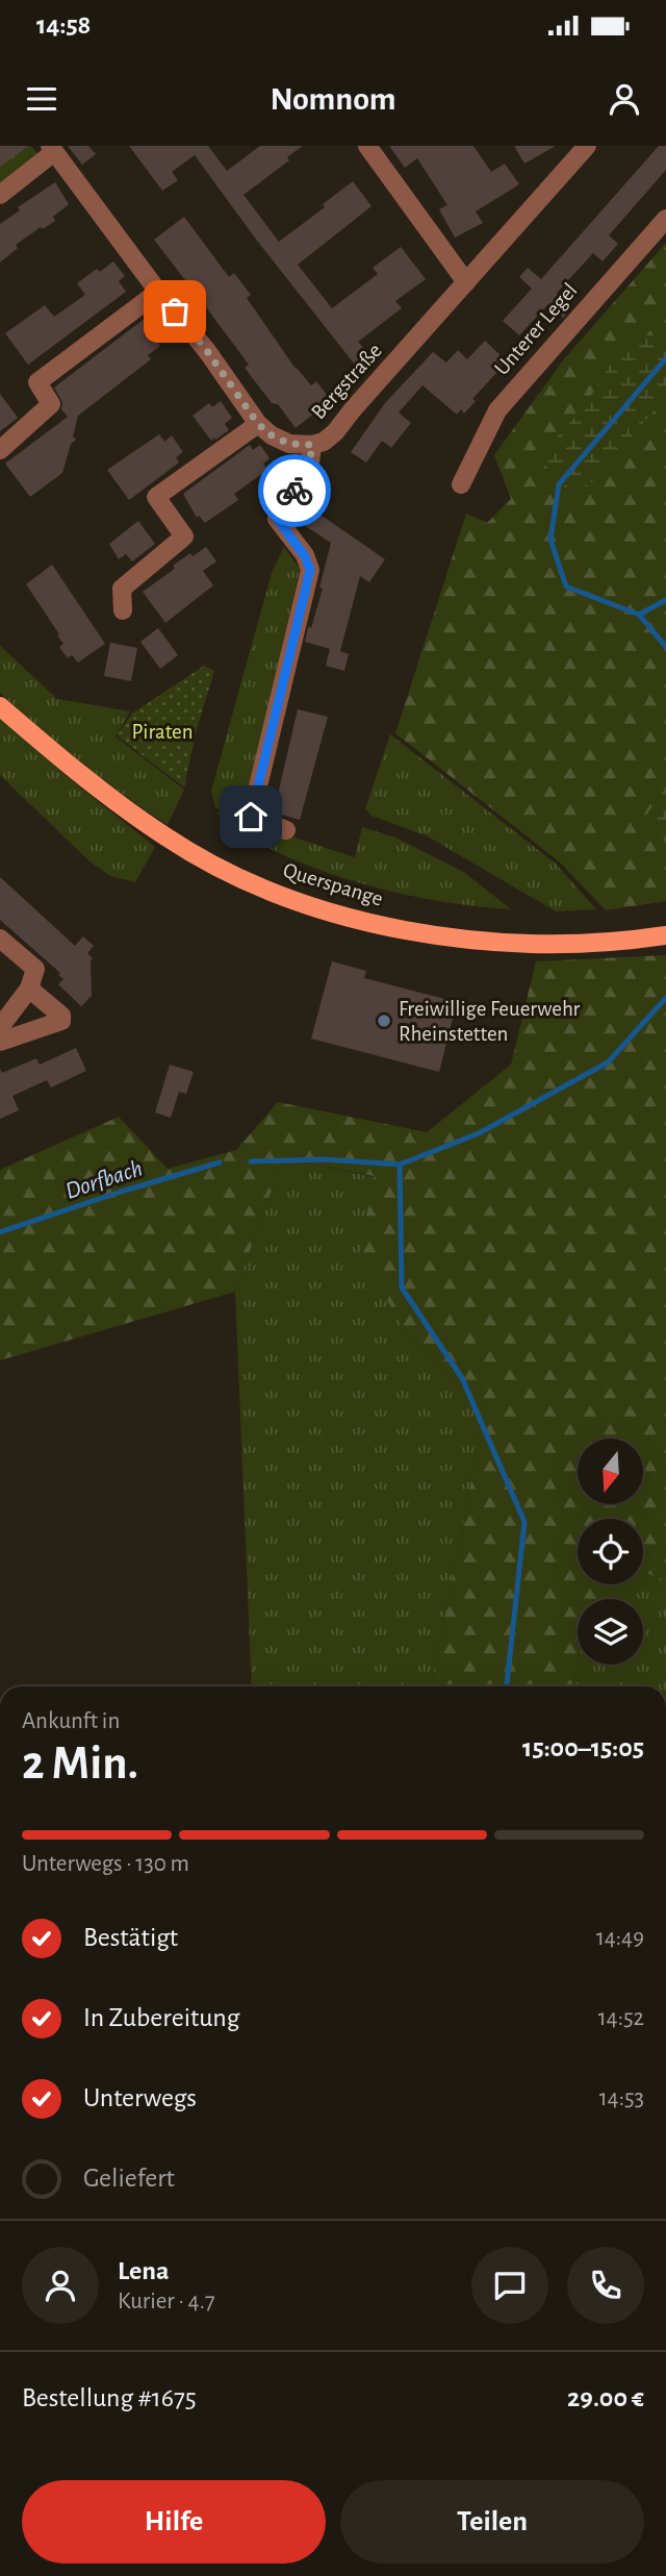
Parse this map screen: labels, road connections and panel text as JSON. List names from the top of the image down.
{
  "streets": {
    "main road": ["Querspange"],
    "street": ["Unterer Legel", "Bergstraße"]
  },
  "water": ["Dorfbach"],
  "parks": ["Piraten"],
  "places": ["Freiwillige Feuerwehr Rheinstetten"],
  "north": "bottom",
  "page": {
    "status": "14:58",
    "header": "Nomnom",
    "heading": ["2 Min.", "Ankunft in", "15:00–15:05"],
    "panel": [
      "Lena",
      "Kurier · 4.7",
      "Bestellung #1675",
      "29.00 €"
    ],
    "bar": "Unterwegs · 130 m",
    "list": [
      ["Bestätigt", "14:49"],
      ["In Zubereitung", "14:52"],
      ["Unterwegs", "14:53"],
      "Geliefert"
    ],
    "buttons": ["Hilfe", "Teilen"]
  }
}
